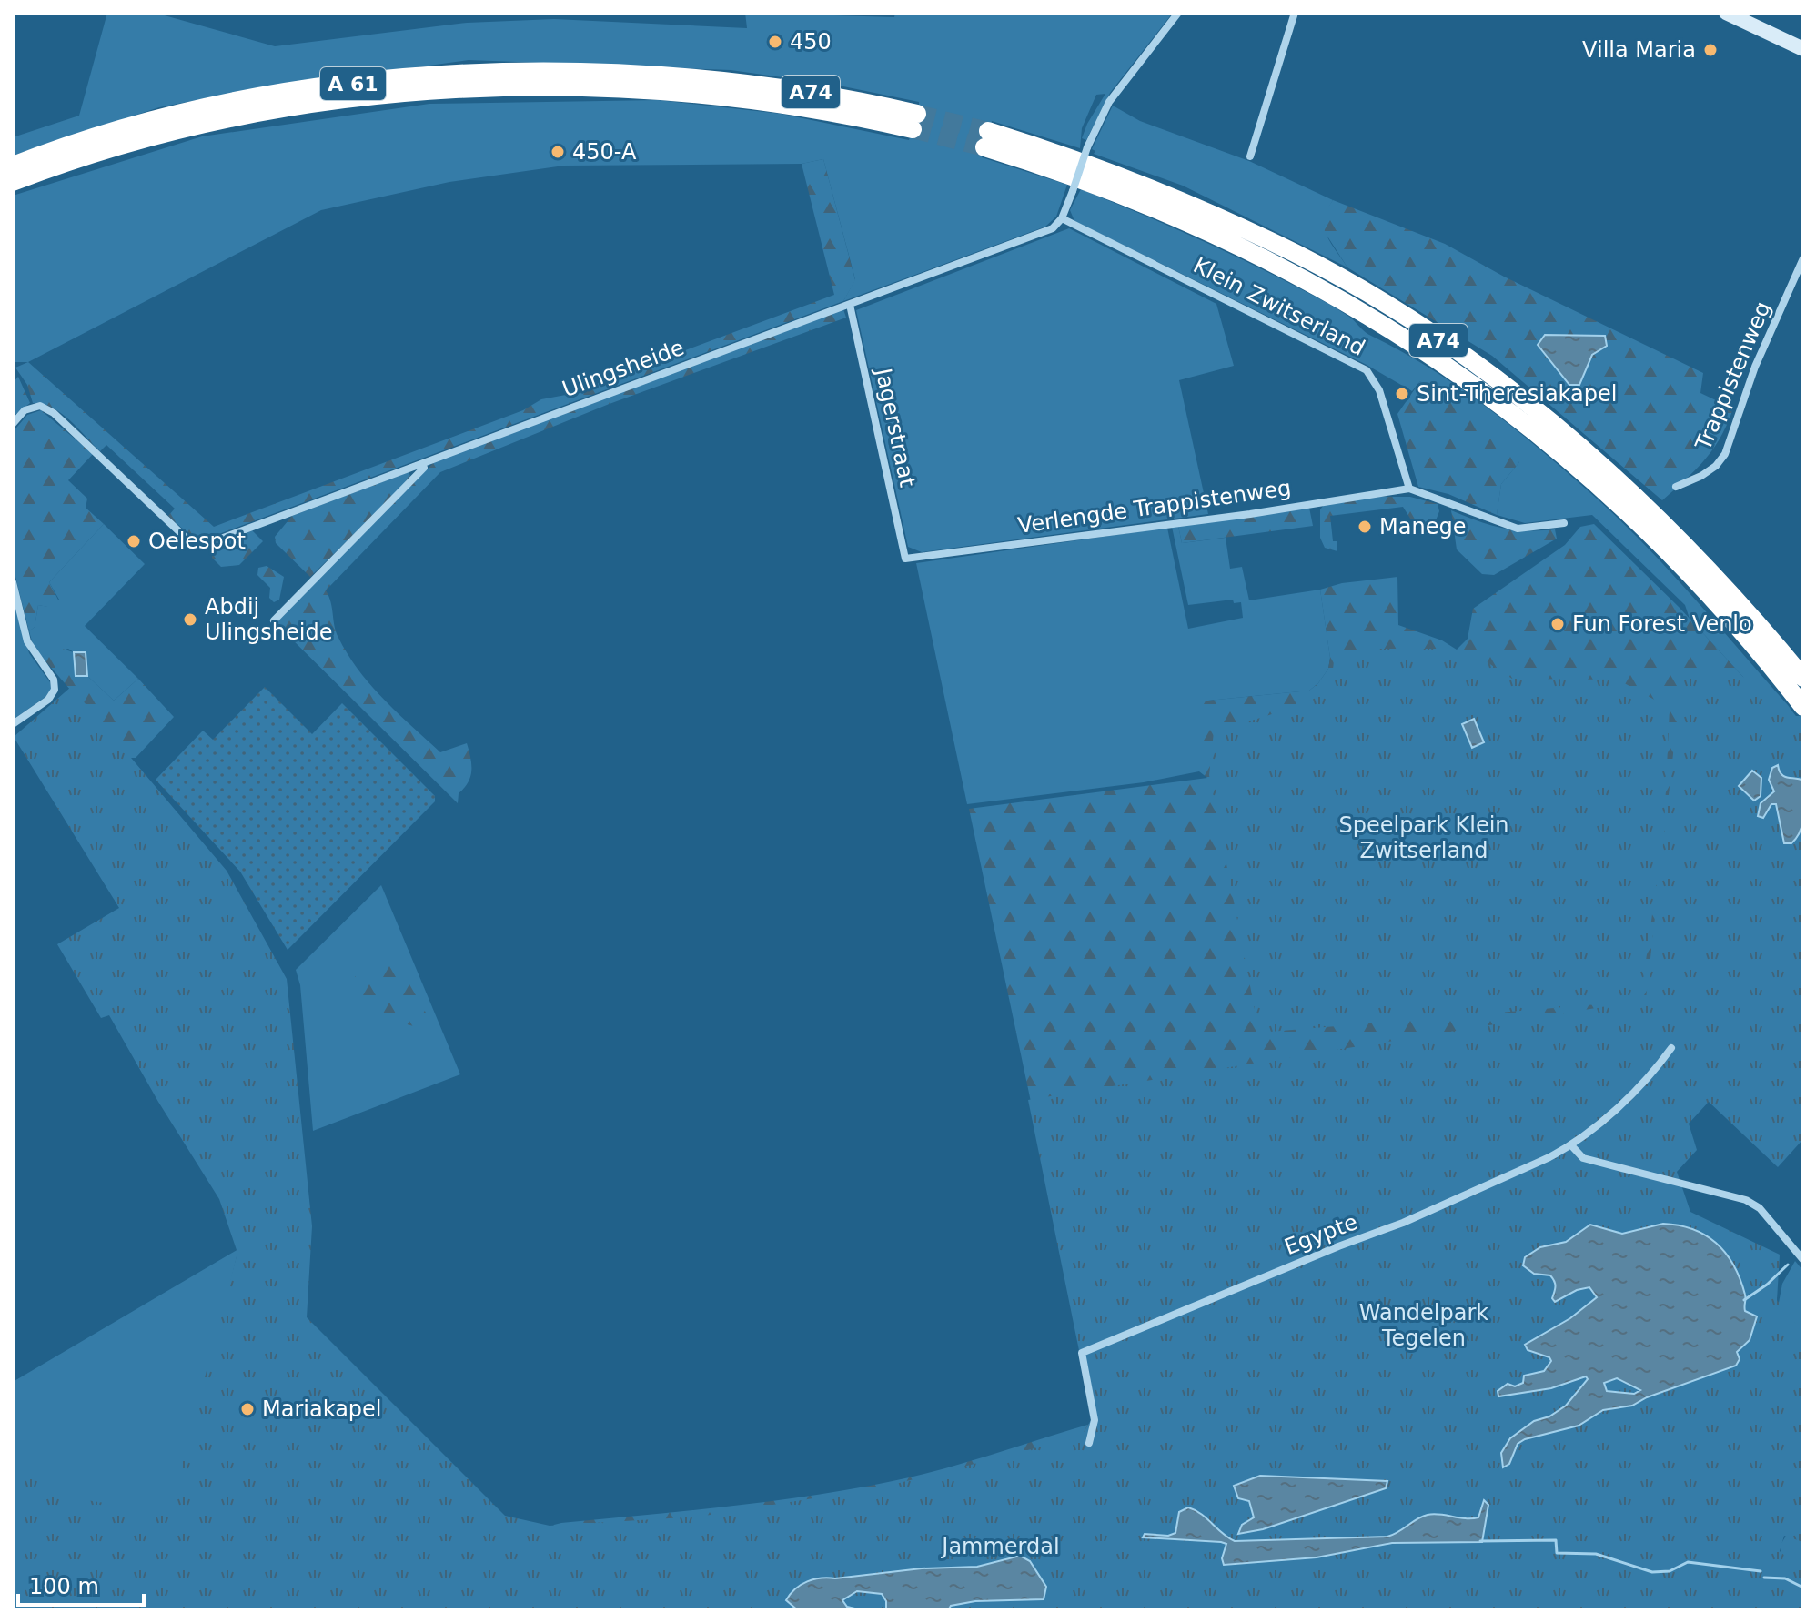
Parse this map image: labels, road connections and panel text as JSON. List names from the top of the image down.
{
  "streets": {
    "highway": ["A 61", "A74"],
    "street": [
      "Klein Zwitserland",
      "Ulingsheide",
      "Trappistenweg",
      "Jagerstraat",
      "Verlengde Trappistenweg",
      "Egypte"
    ]
  },
  "crossings": [
    ["A 61", "A74"],
    ["Klein Zwitserland", "Ulingsheide"],
    ["Klein Zwitserland", "Verlengde Trappistenweg"],
    ["Ulingsheide", "Jagerstraat"],
    ["Jagerstraat", "Verlengde Trappistenweg"]
  ],
  "parks": ["Speelpark Klein Zwitserland", "Wandelpark Tegelen", "Jammerdal"],
  "places": [
    "450",
    "Villa Maria",
    "450-A",
    "Sint-Theresiakapel",
    "Manege",
    "Oelespot",
    "Abdij Ulingsheide",
    "Fun Forest Venlo",
    "Mariakapel"
  ],
  "scale_bar": "100 m"
}
